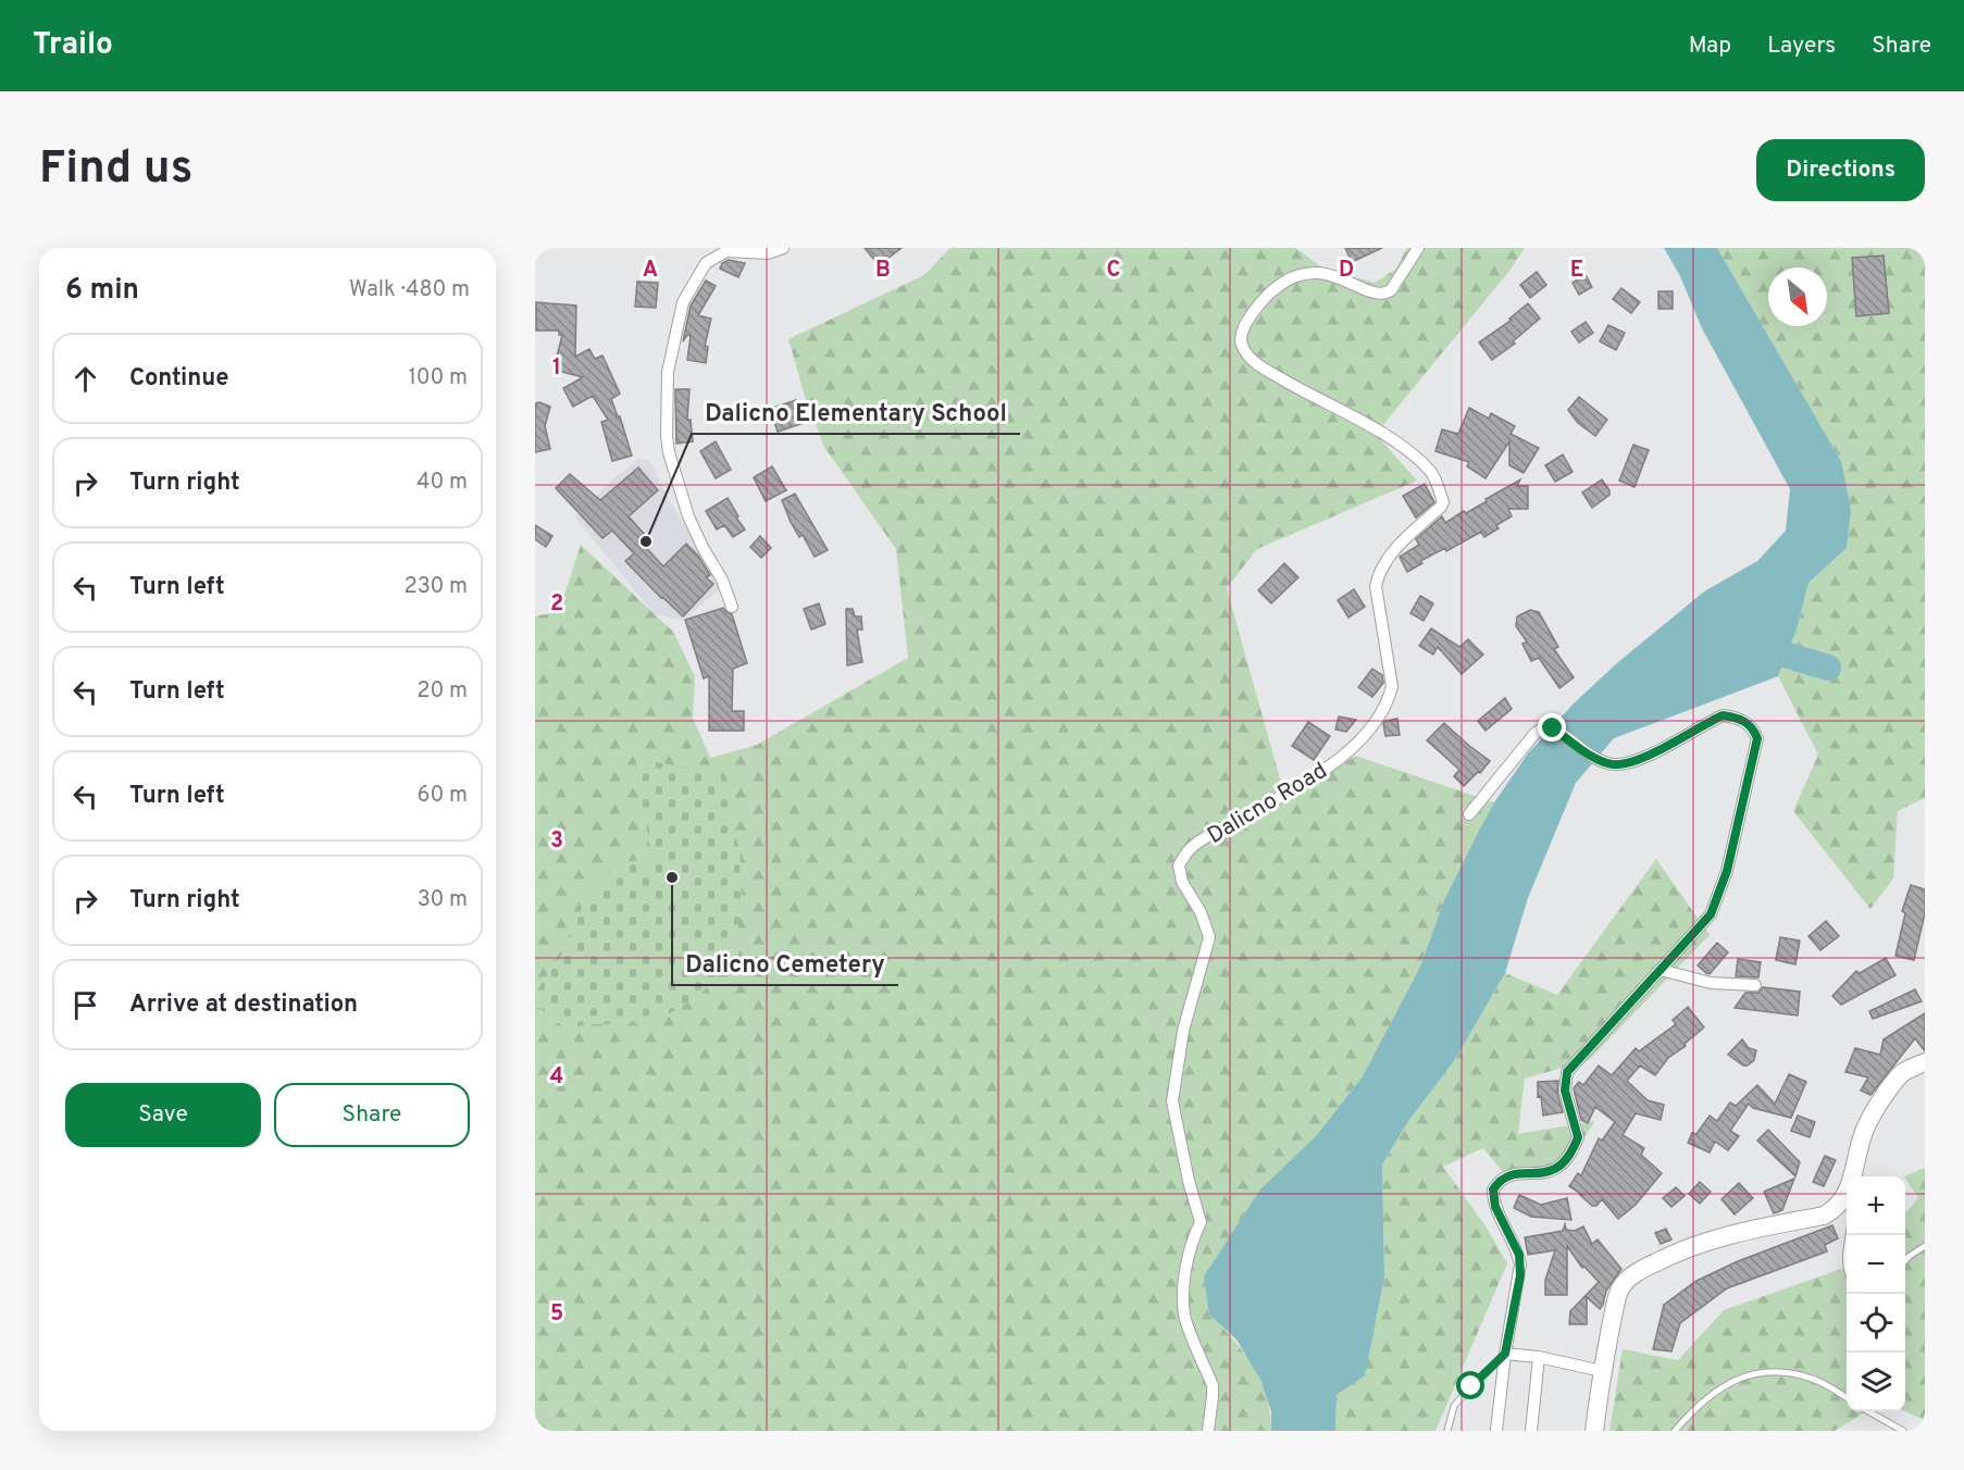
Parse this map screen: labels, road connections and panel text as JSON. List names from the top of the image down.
{
  "streets": {
    "street": ["Dalicno Road"]
  },
  "places": ["Dalicno Elementary School", "Dalicno Cemetery"],
  "north": "bottom right",
  "page": {
    "header": "Trailo",
    "nav": ["Map", "Layers", "Share"],
    "buttons": [
      "Directions",
      ["Save", "Share"]
    ],
    "title": "Find us",
    "heading": ["6 min", "Walk · 480 m"],
    "list": [
      ["Continue", "100 m"],
      ["Turn right", "40 m"],
      ["Turn left", "230 m"],
      ["Turn left", "20 m"],
      ["Turn left", "60 m"],
      ["Turn right", "30 m"],
      "Arrive at destination"
    ],
    "map_buttons": ["+", "−"]
  },
  "grid": {
    "columns": [
      "A",
      "B",
      "C",
      "D",
      "E"
    ],
    "rows": [
      "1",
      "2",
      "3",
      "4",
      "5"
    ]
  }
}
